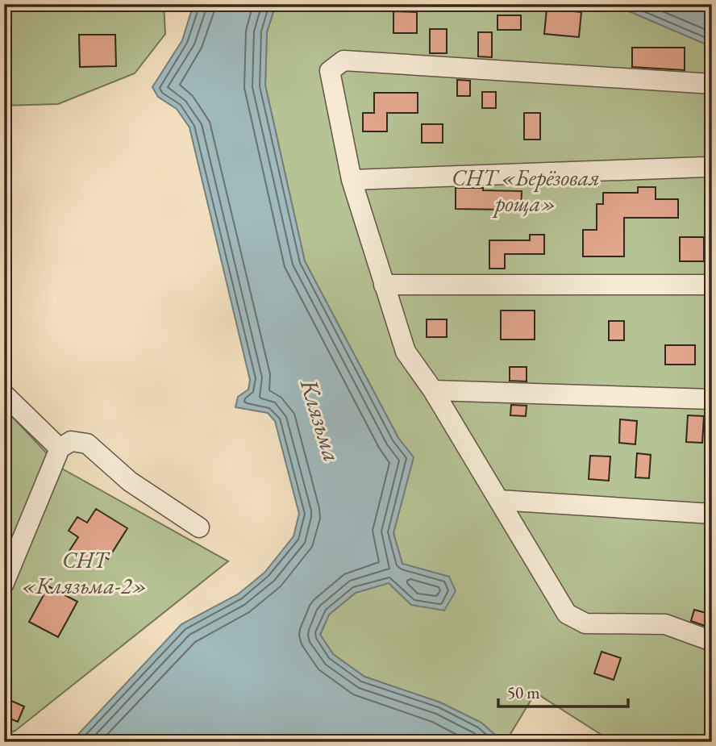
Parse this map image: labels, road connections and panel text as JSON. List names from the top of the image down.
{
  "water": ["Клязьма"],
  "parks": ["СНТ «Берёзовая роща»", "СНТ «Клязьма-2»"],
  "scale_bar": "50 m"
}
